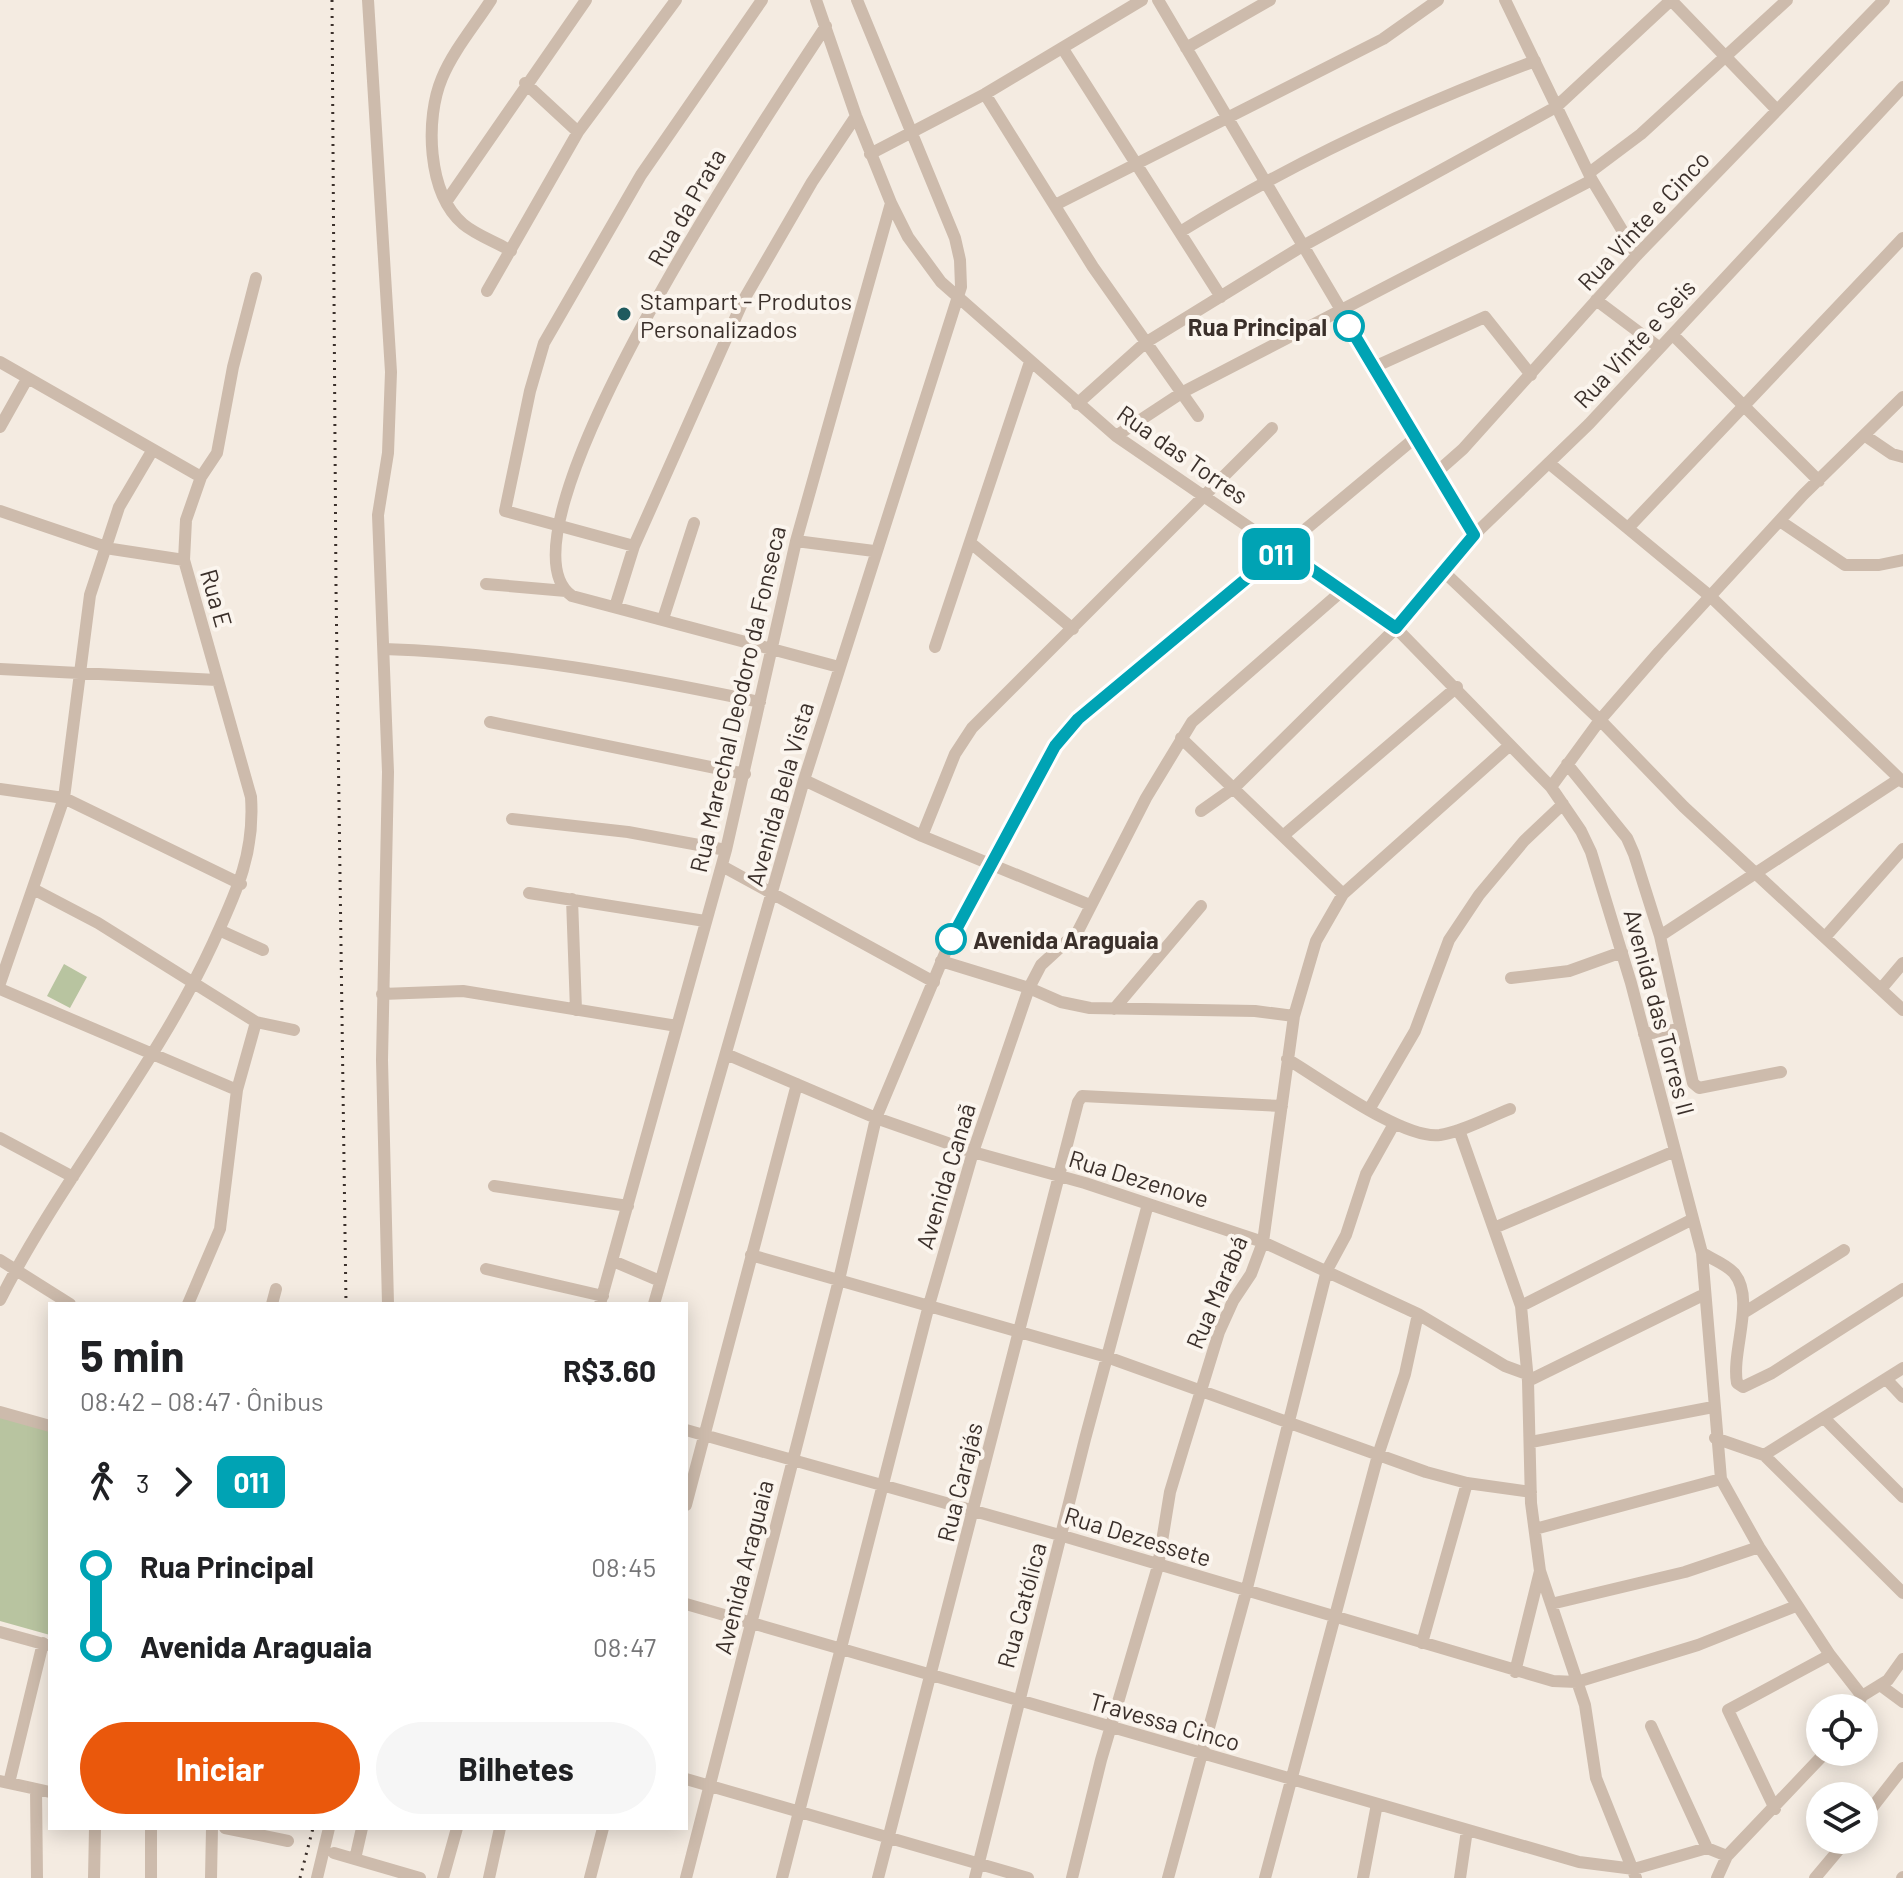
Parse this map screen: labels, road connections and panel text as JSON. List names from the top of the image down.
{
  "streets": {
    "street": [
      "Rua da Prata",
      "Rua Vinte e Cinco",
      "Rua Vinte e Seis",
      "Rua das Torres",
      "Rua E",
      "Rua Marechal Deodoro da Fonseca",
      "Avenida Bela Vista",
      "Avenida das Torres II",
      "Avenida Canaã",
      "Rua Dezenove",
      "Rua Marabá",
      "Rua Carajás",
      "Rua Dezessete",
      "Avenida Araguaia",
      "Rua Católica",
      "Travessa Cinco"
    ]
  },
  "crossings": [
    ["Rua da Prata", "Rua das Torres"],
    ["Rua Vinte e Seis", "Rua das Torres"],
    ["Rua Vinte e Seis", "Avenida das Torres II"],
    ["Rua das Torres", "Rua Marechal Deodoro da Fonseca"],
    ["Rua das Torres", "Avenida Bela Vista"],
    ["Rua das Torres", "Avenida das Torres II"],
    ["Rua das Torres", "Avenida Canaã"],
    ["Rua das Torres", "Avenida Araguaia"],
    ["Avenida Bela Vista", "Rua Dezenove"],
    ["Avenida das Torres II", "Rua Marabá"],
    ["Avenida Canaã", "Rua Dezenove"],
    ["Avenida Canaã", "Rua Dezessete"],
    ["Avenida Canaã", "Travessa Cinco"],
    ["Rua Dezenove", "Rua Marabá"],
    ["Rua Dezenove", "Rua Carajás"],
    ["Rua Dezenove", "Avenida Araguaia"],
    ["Rua Dezenove", "Rua Católica"],
    ["Rua Marabá", "Rua Carajás"],
    ["Rua Marabá", "Rua Dezessete"],
    ["Rua Marabá", "Travessa Cinco"],
    ["Rua Carajás", "Rua Dezessete"],
    ["Rua Carajás", "Travessa Cinco"],
    ["Rua Dezessete", "Avenida Araguaia"],
    ["Rua Dezessete", "Rua Católica"],
    ["Avenida Araguaia", "Travessa Cinco"],
    ["Rua Católica", "Travessa Cinco"]
  ],
  "places": ["Stampart - Produtos Personalizados", "Rua Principal", "Avenida Araguaia"],
  "lines": ["bus line 011"],
  "page": {
    "on_map": "011",
    "heading": ["5 min", "08:42 – 08:47 · Ônibus", "R$3.60"],
    "legs": ["3", "011"],
    "list": [
      {
        "name": "Rua Principal",
        "value": "08:45"
      },
      {
        "name": "Avenida Araguaia",
        "value": "08:47"
      }
    ],
    "buttons": ["Iniciar", "Bilhetes"]
  }
}
